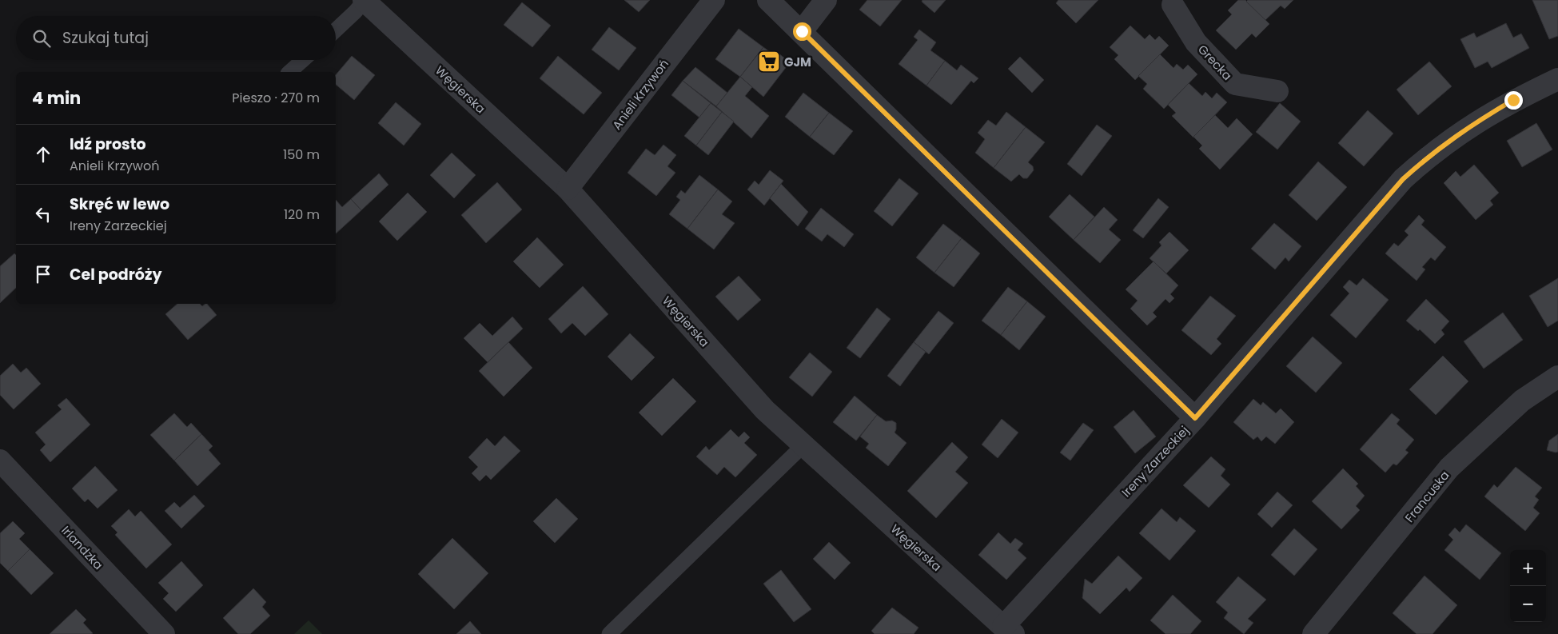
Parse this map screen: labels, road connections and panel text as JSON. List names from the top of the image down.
{
  "streets": {
    "street": [
      "Grecka",
      "Węgierska",
      "Anieli Krzywoń",
      "Ireny Zarzeckiej",
      "Francuska",
      "Irlandzka"
    ]
  },
  "crossings": [
    ["Węgierska", "Anieli Krzywoń"],
    ["Węgierska", "Ireny Zarzeckiej"]
  ],
  "places": {
    "supermarket": ["GJM"]
  },
  "page": {
    "search": "Szukaj tutaj",
    "heading": ["4 min", "Pieszo · 270 m"],
    "list": [
      ["Idź prosto", "Anieli Krzywoń", "150 m"],
      ["Skręć w lewo", "Ireny Zarzeckiej", "120 m"],
      "Cel podróży"
    ],
    "map_buttons": ["+", "−"]
  }
}
